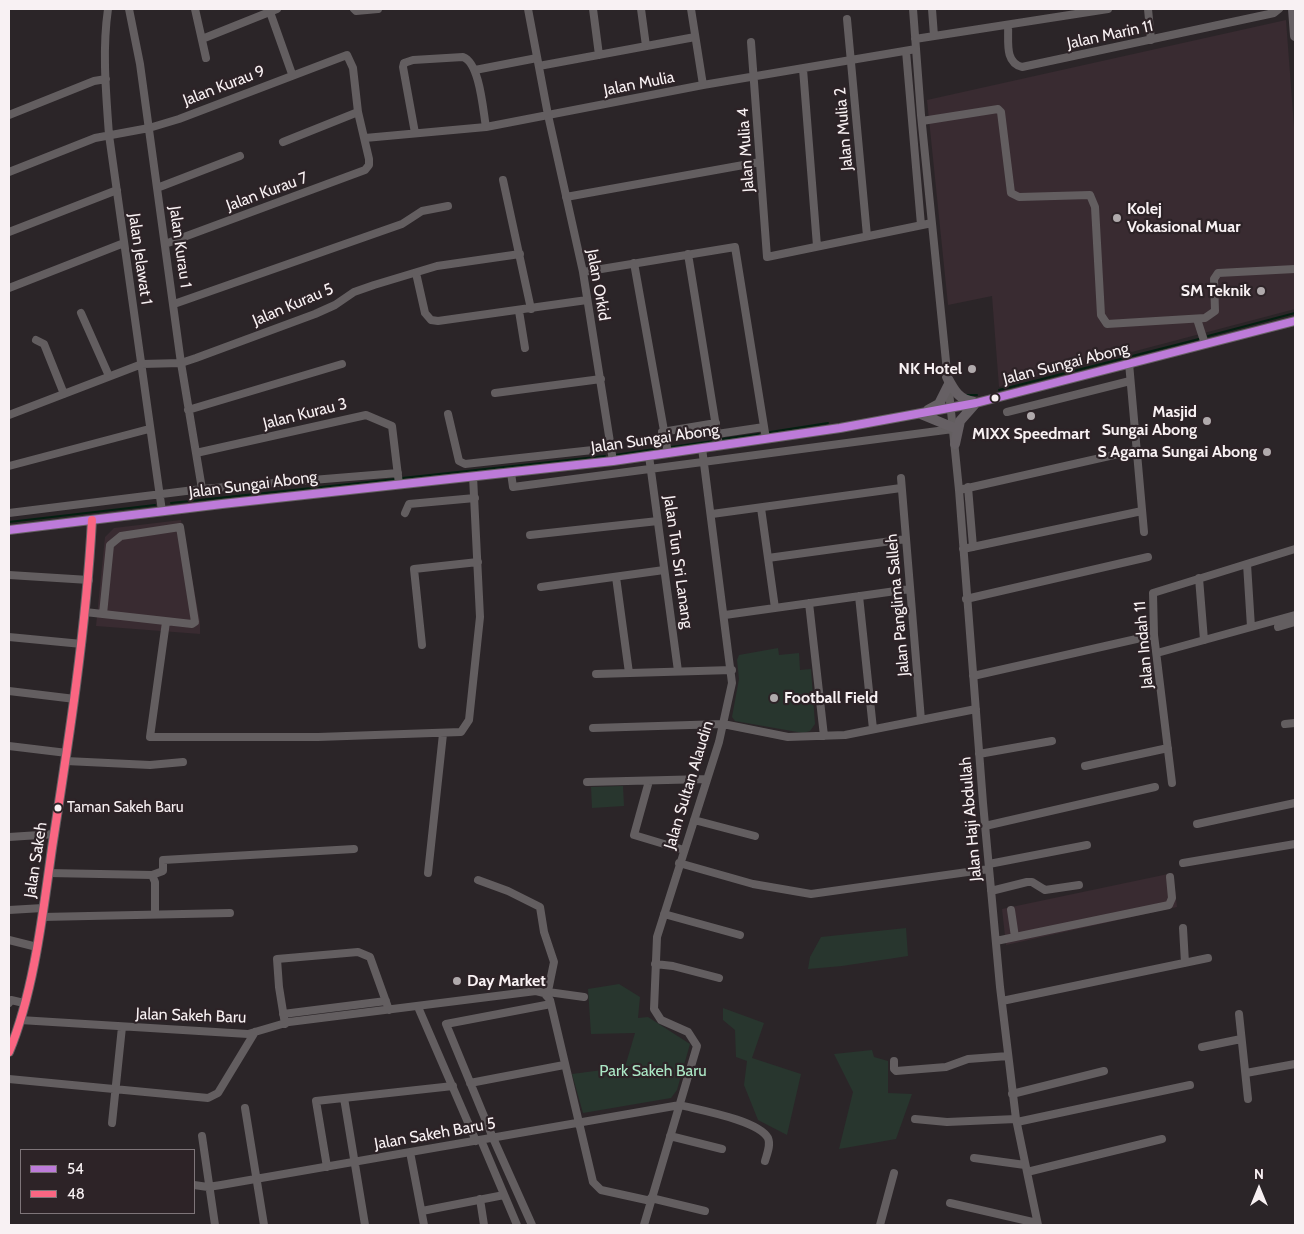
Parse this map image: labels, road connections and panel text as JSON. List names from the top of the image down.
{
  "streets": {
    "street": [
      "Jalan Marin 11",
      "Jalan Mulia",
      "Jalan Kurau 9",
      "Jalan Mulia 2",
      "Jalan Mulia 4",
      "Jalan Kurau 7",
      "Jalan Kurau 1",
      "Jalan Jelawat 1",
      "Jalan Orkid",
      "Jalan Kurau 5",
      "Jalan Sungai Abong",
      "Jalan Kurau 3",
      "Jalan Tun Sri Lanang",
      "Jalan Panglima Salleh",
      "Jalan Indah 11",
      "Jalan Sultan Alaudin",
      "Jalan Haji Abdullah",
      "Jalan Sakeh",
      "Jalan Sakeh Baru",
      "Jalan Sakeh Baru 5"
    ]
  },
  "crossings": [
    ["Jalan Mulia", "Jalan Mulia 2"],
    ["Jalan Mulia", "Jalan Mulia 4"],
    ["Jalan Mulia", "Jalan Kurau 7"],
    ["Jalan Mulia", "Jalan Orkid"],
    ["Jalan Mulia", "Jalan Haji Abdullah"],
    ["Jalan Kurau 9", "Jalan Kurau 1"],
    ["Jalan Kurau 9", "Jalan Jelawat 1"],
    ["Jalan Kurau 7", "Jalan Kurau 1"],
    ["Jalan Kurau 1", "Jalan Kurau 5"],
    ["Jalan Kurau 1", "Jalan Kurau 3"],
    ["Jalan Jelawat 1", "Jalan Kurau 5"],
    ["Jalan Jelawat 1", "Jalan Sungai Abong"],
    ["Jalan Orkid", "Jalan Sungai Abong"],
    ["Jalan Sungai Abong", "Jalan Kurau 3"],
    ["Jalan Sungai Abong", "Jalan Tun Sri Lanang"],
    ["Jalan Sungai Abong", "Jalan Sultan Alaudin"],
    ["Jalan Sungai Abong", "Jalan Haji Abdullah"],
    ["Jalan Sungai Abong", "Jalan Sakeh"],
    ["Jalan Sultan Alaudin", "Jalan Sakeh Baru 5"],
    ["Jalan Sakeh", "Jalan Sakeh Baru"]
  ],
  "parks": ["Park Sakeh Baru"],
  "places": [
    "Kolej Vokasional Muar",
    "SM Teknik",
    "NK Hotel",
    "MIXX Speedmart",
    "Masjid Sungai Abong",
    "S Agama Sungai Abong",
    "Football Field",
    "Taman Sakeh Baru",
    "Day Market"
  ],
  "lines": ["transit line 54", "transit line 48"],
  "legend": ["54", "48"],
  "north": "top"
}
